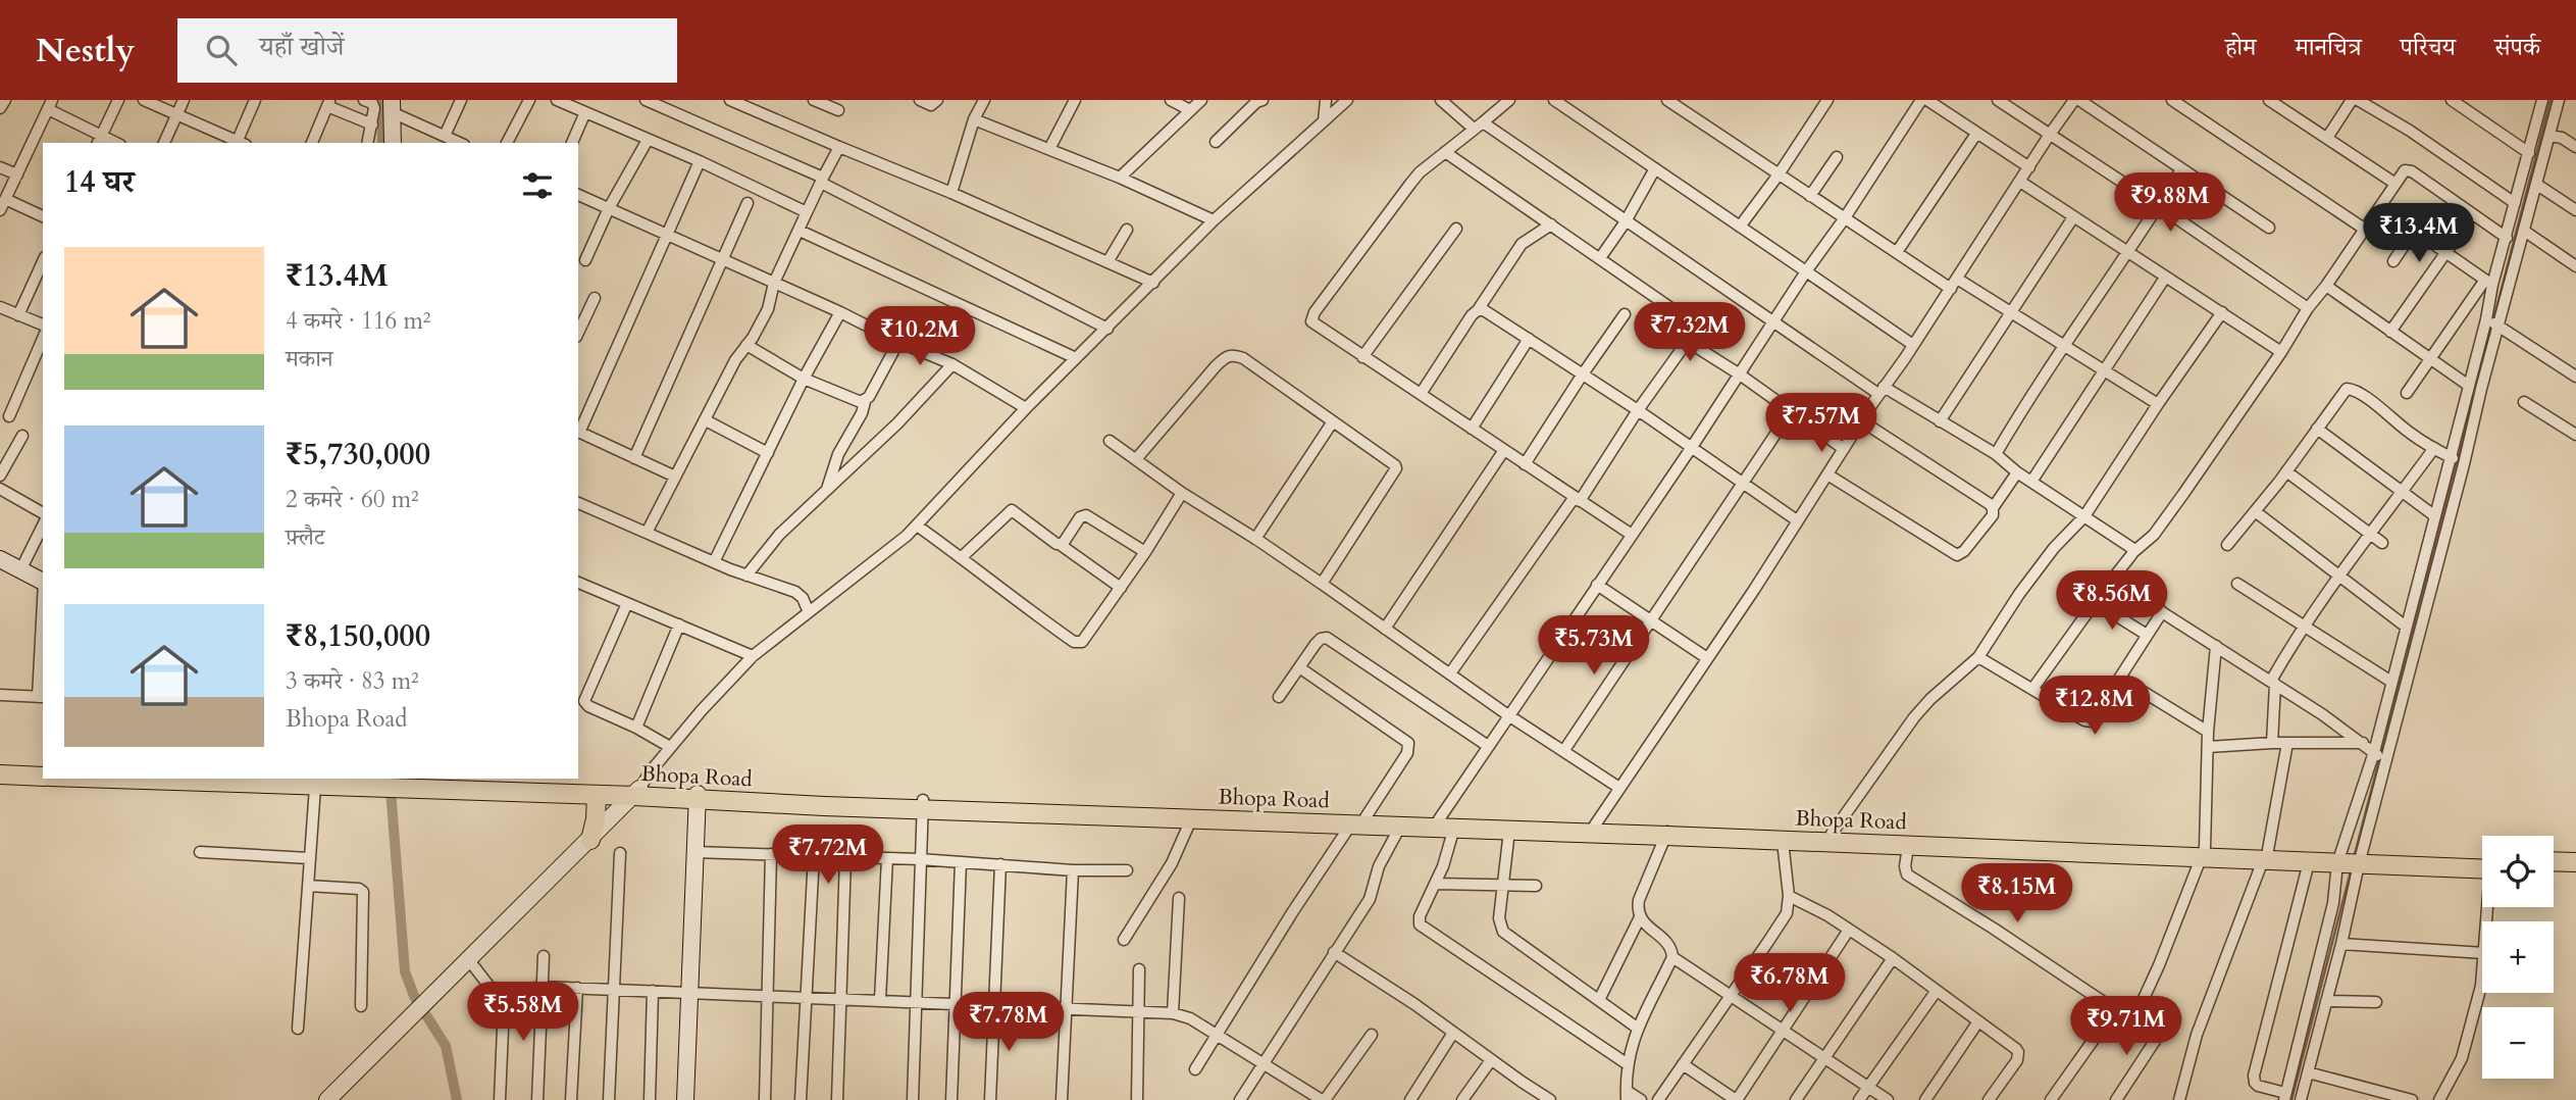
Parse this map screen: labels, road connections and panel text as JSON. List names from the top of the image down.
{
  "streets": {
    "main road": ["Bhopa Road"]
  },
  "page": {
    "header": "Nestly",
    "search": "यहाँ खोजें",
    "nav": [
      "होम",
      "मानचित्र",
      "परिचय",
      "संपर्क"
    ],
    "heading": "14 घर",
    "price": [
      "₹9.88M",
      "₹13.4M",
      "₹7.32M",
      "₹10.2M",
      "₹7.57M",
      "₹8.56M",
      "₹5.73M",
      "₹12.8M",
      "₹7.72M",
      "₹8.15M",
      "₹6.78M",
      "₹5.58M",
      "₹7.78M",
      "₹9.71M"
    ],
    "list": [
      {
        "name": "₹13.4M",
        "note": "4 कमरे · 116 m² · मकान"
      },
      {
        "name": "₹5,730,000",
        "note": "2 कमरे · 60 m² · फ़्लैट"
      },
      {
        "name": "₹8,150,000",
        "note": "3 कमरे · 83 m² · Bhopa Road"
      }
    ],
    "map_buttons": ["+", "−"]
  }
}
